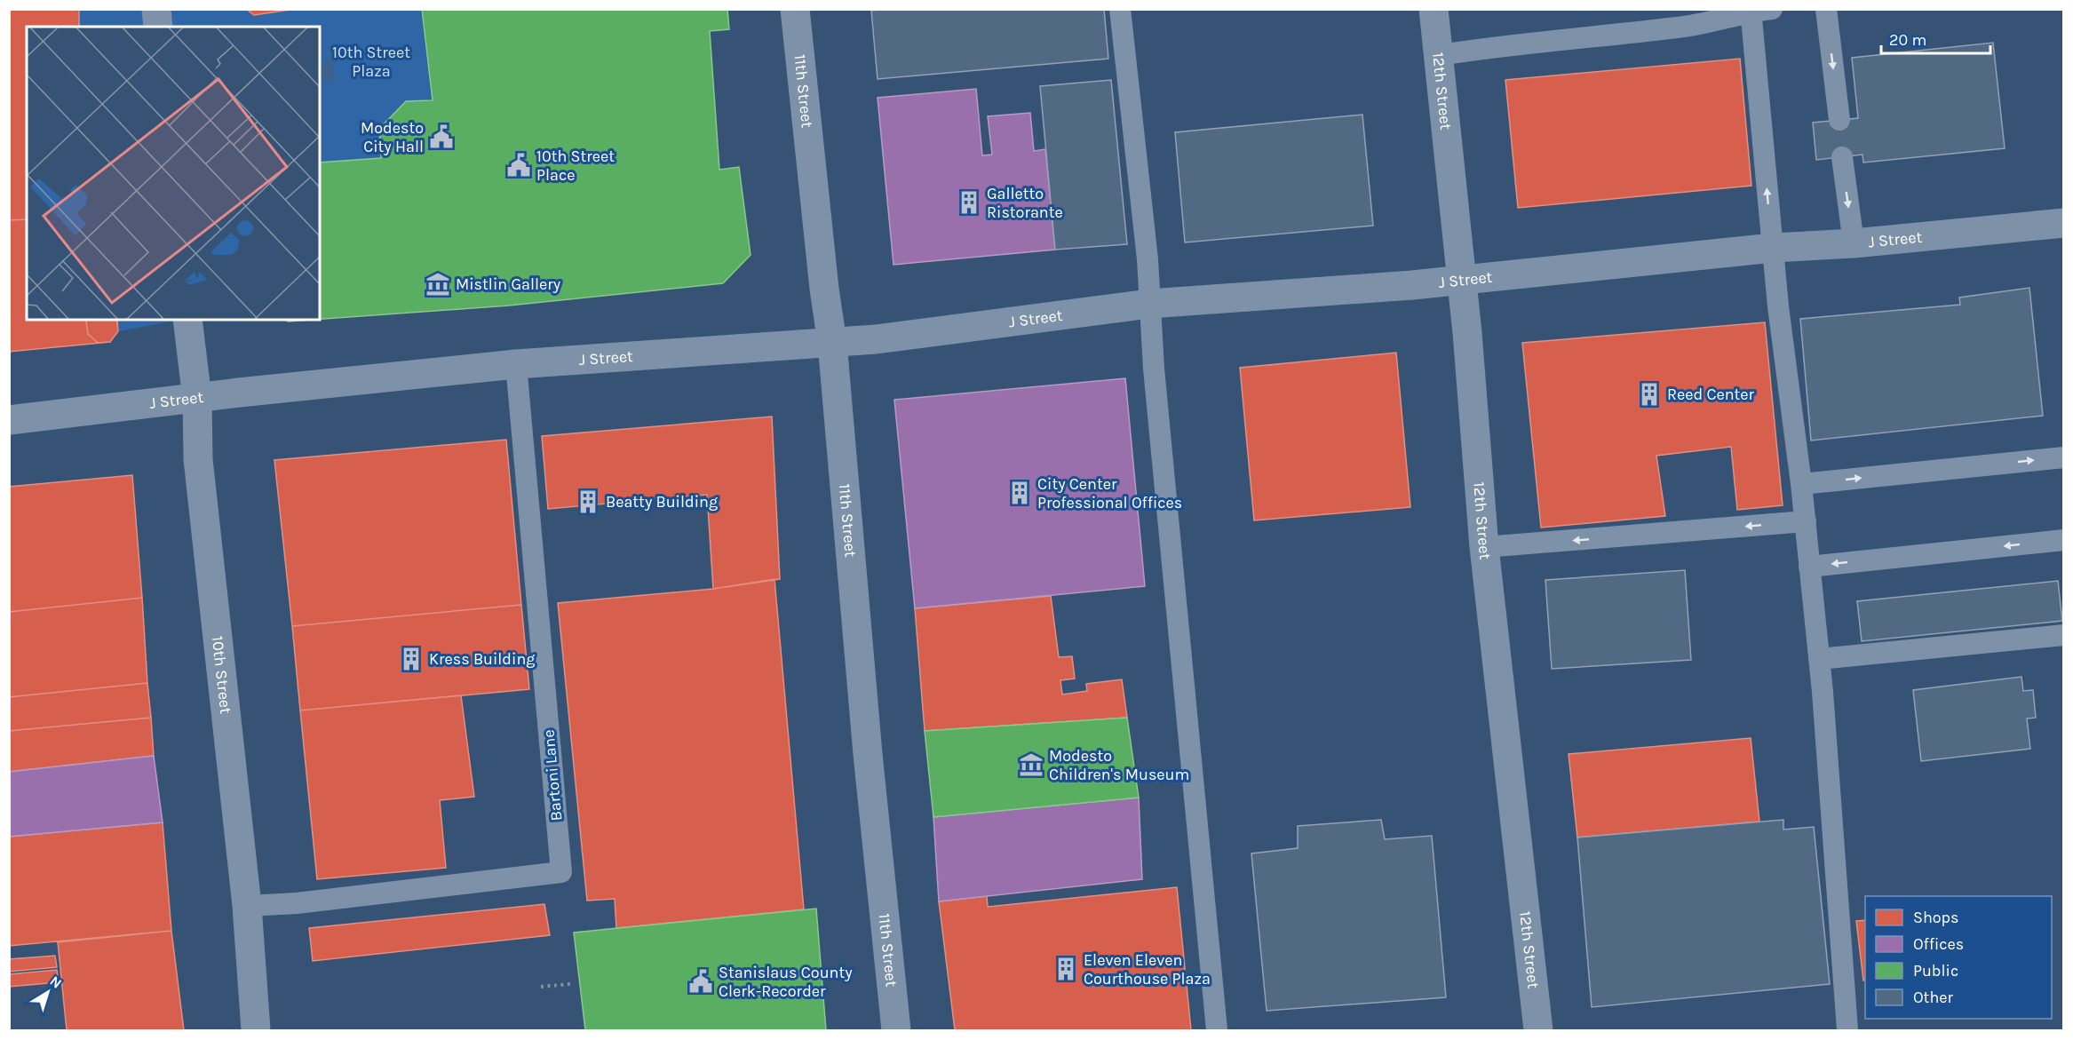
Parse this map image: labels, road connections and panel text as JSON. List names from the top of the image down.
{
  "streets": {
    "street": [
      "11th Street",
      "12th Street",
      "J Street",
      "10th Street"
    ],
    "lane": ["Bartoni Lane"]
  },
  "crossings": [
    ["11th Street", "J Street"],
    ["12th Street", "J Street"],
    ["J Street", "10th Street"],
    ["J Street", "Bartoni Lane"],
    ["10th Street", "Bartoni Lane"]
  ],
  "parks": ["10th Street Plaza"],
  "places": {
    "public building": ["Modesto City Hall", "10th Street Place", "Stanislaus County Clerk-Recorder"],
    "building": [
      "Galletto Ristorante",
      "Reed Center",
      "City Center Professional Offices",
      "Beatty Building",
      "Kress Building",
      "Eleven Eleven Courthouse Plaza"
    ],
    "museum": ["Mistlin Gallery", "Modesto Children's Museum"]
  },
  "legend": [
    "Shops",
    "Offices",
    "Public",
    "Other"
  ],
  "scale_bar": "20 m",
  "north": "top right"
}
